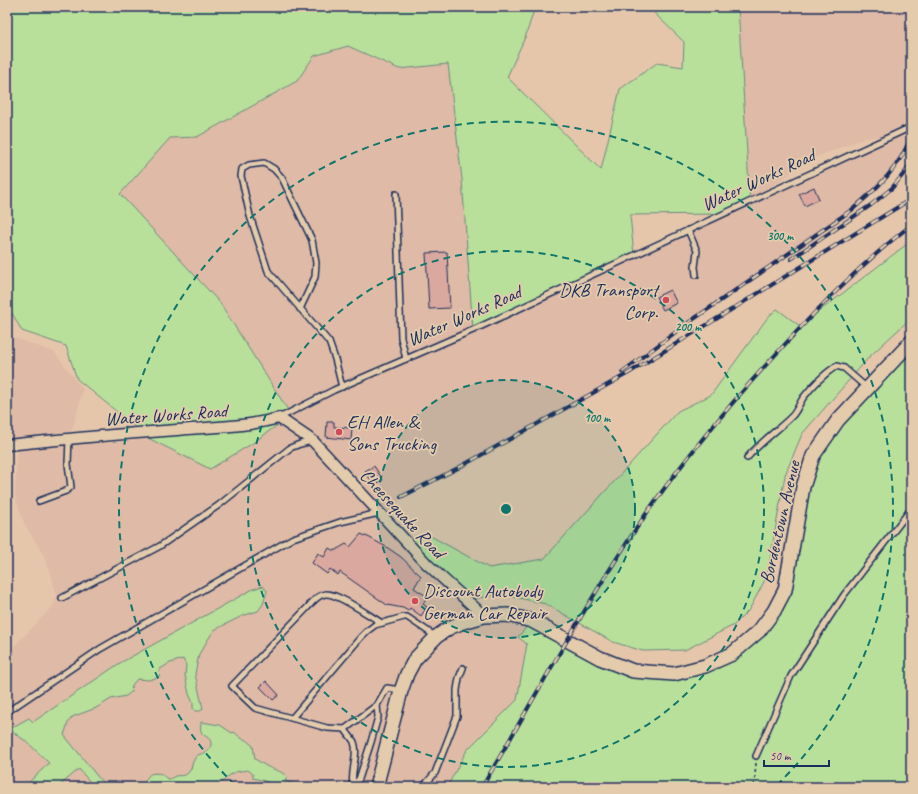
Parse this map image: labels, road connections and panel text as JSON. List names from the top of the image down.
{
  "streets": {
    "main road": ["Bordentown Avenue"],
    "street": ["Water Works Road", "Cheesequake Road"]
  },
  "crossings": [
    ["Water Works Road", "Cheesequake Road"],
    ["Cheesequake Road", "Bordentown Avenue"]
  ],
  "places": ["DKB Transport Corp.", "EH Allen & Sons Trucking", "Discount Autobody German Car Repair"],
  "scale_bar": "50 m",
  "rings": ["300 m", "200 m", "100 m"]
}
